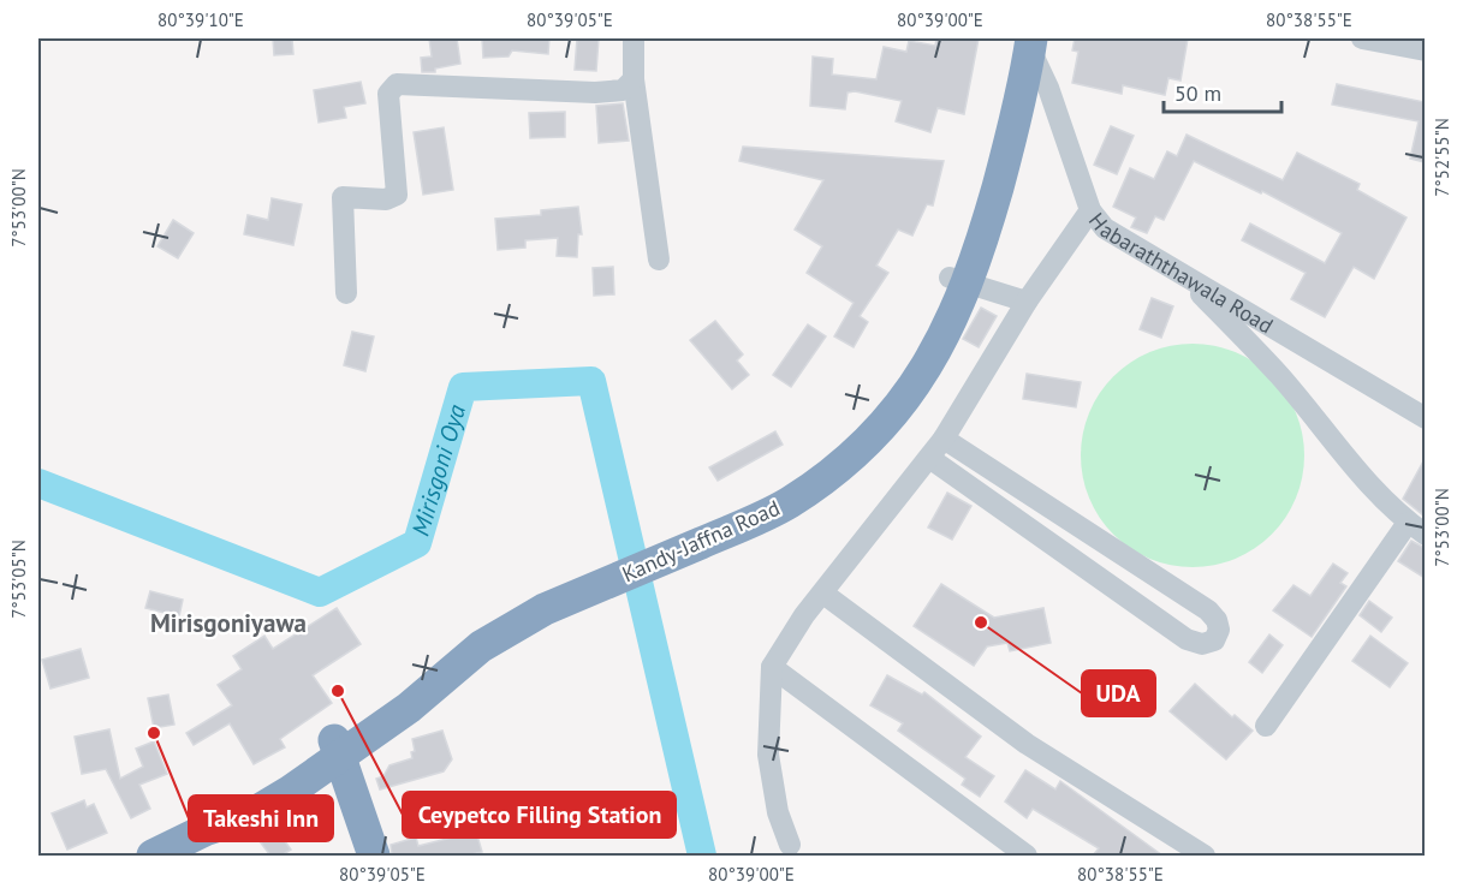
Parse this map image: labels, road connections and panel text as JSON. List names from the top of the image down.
{
  "streets": {
    "highway": ["Kandy-Jaffna Road"],
    "street": ["Habaraththawala Road"]
  },
  "crossings": [
    ["Habaraththawala Road", "Kandy-Jaffna Road"]
  ],
  "districts": ["Mirisgoniyawa"],
  "water": ["Mirisgoni Oya"],
  "places": ["UDA", "Ceypetco Filling Station", "Takeshi Inn"],
  "scale_bar": "50 m",
  "coordinates": [
    "80°39'10\"E",
    "80°39'05\"E",
    "80°39'00\"E",
    "80°38'55\"E",
    "7°52'55\"N",
    "7°53'00\"N",
    "7°53'05\"N"
  ]
}
